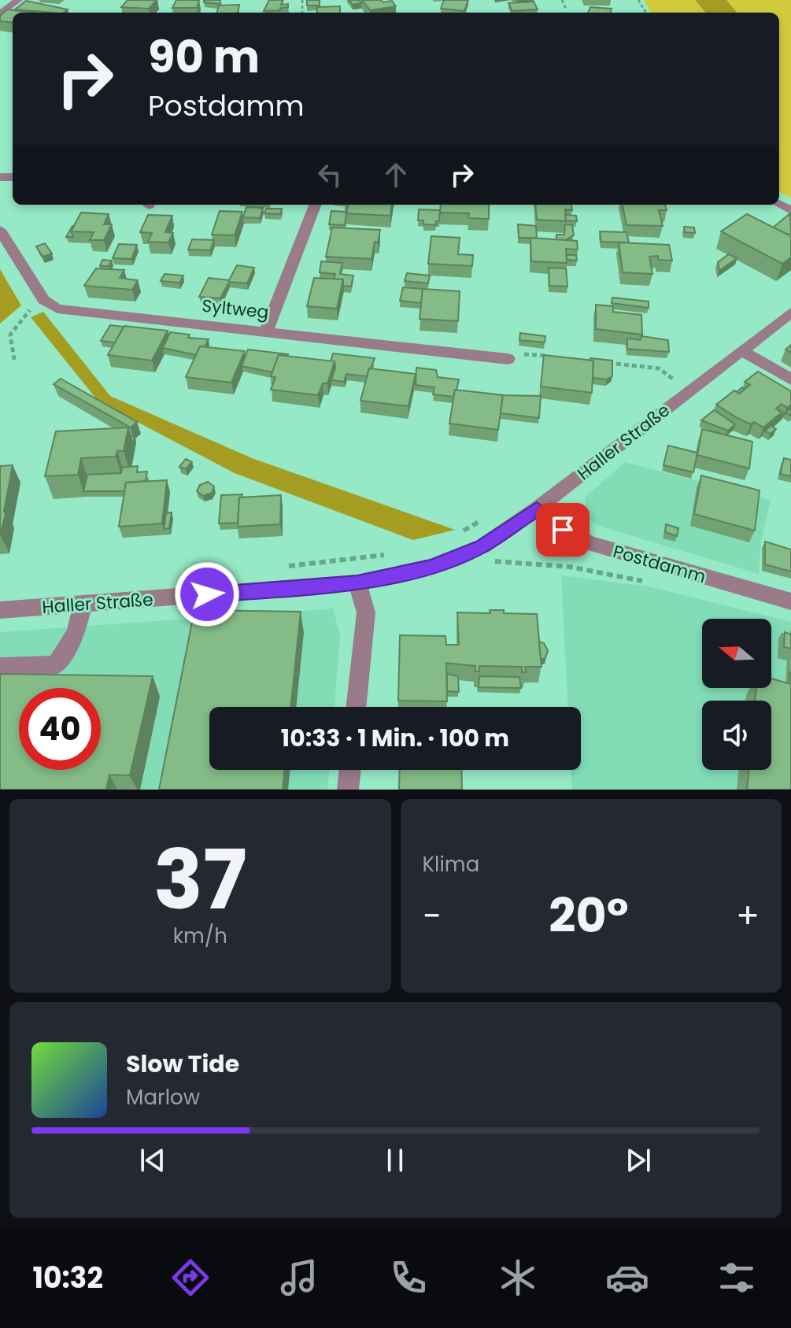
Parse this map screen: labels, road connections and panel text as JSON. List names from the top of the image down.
{
  "streets": {
    "street": ["Syltweg", "Haller Straße", "Postdamm"]
  },
  "crossings": [
    ["Haller Straße", "Postdamm"]
  ],
  "north": "left",
  "page": {
    "turn": ["90 m", "Postdamm"],
    "limit": "40",
    "trip": "10:33 · 1 Min. · 100 m",
    "tile": [
      ["37", "km/h"],
      "Klima"
    ],
    "heat": ["−", "20°", "+"],
    "song": ["Slow Tide", "Marlow"],
    "tabs": "10:32"
  }
}
